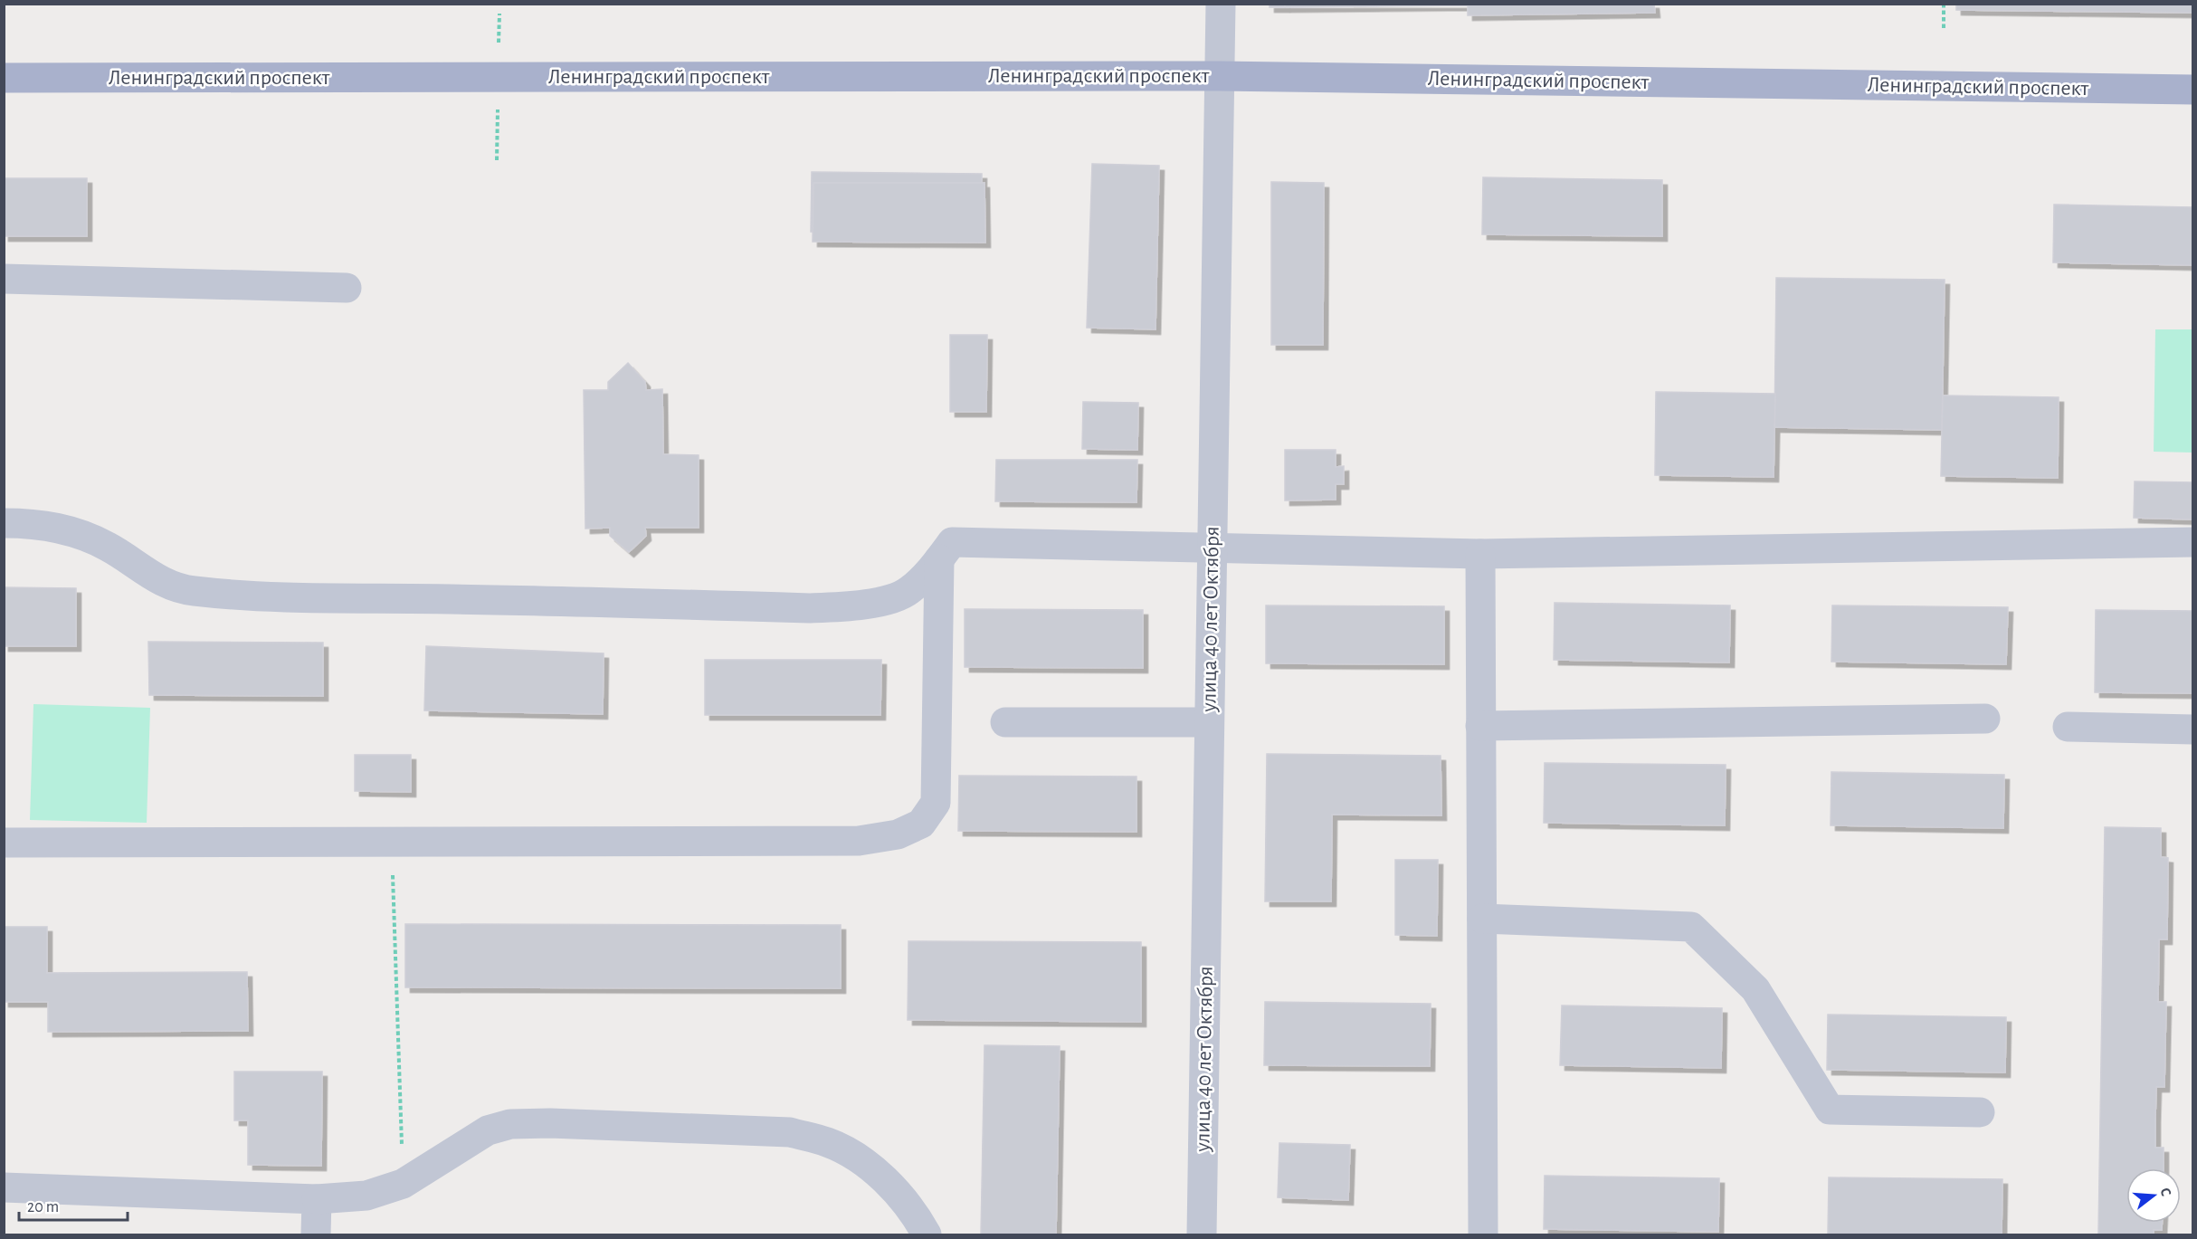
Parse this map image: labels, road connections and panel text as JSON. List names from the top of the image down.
{
  "streets": {
    "main road": ["Ленинградский проспект"],
    "street": ["улица 40 лет Октября"]
  },
  "crossings": [
    ["Ленинградский проспект", "улица 40 лет Октября"]
  ],
  "scale_bar": "20 m",
  "north": "right"
}
